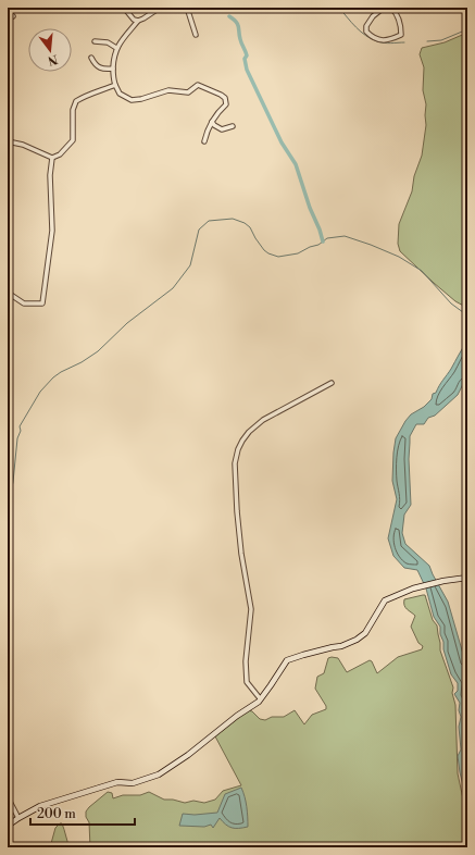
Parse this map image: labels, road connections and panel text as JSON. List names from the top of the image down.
{
  "scale_bar": "200 m",
  "north": "bottom"
}
